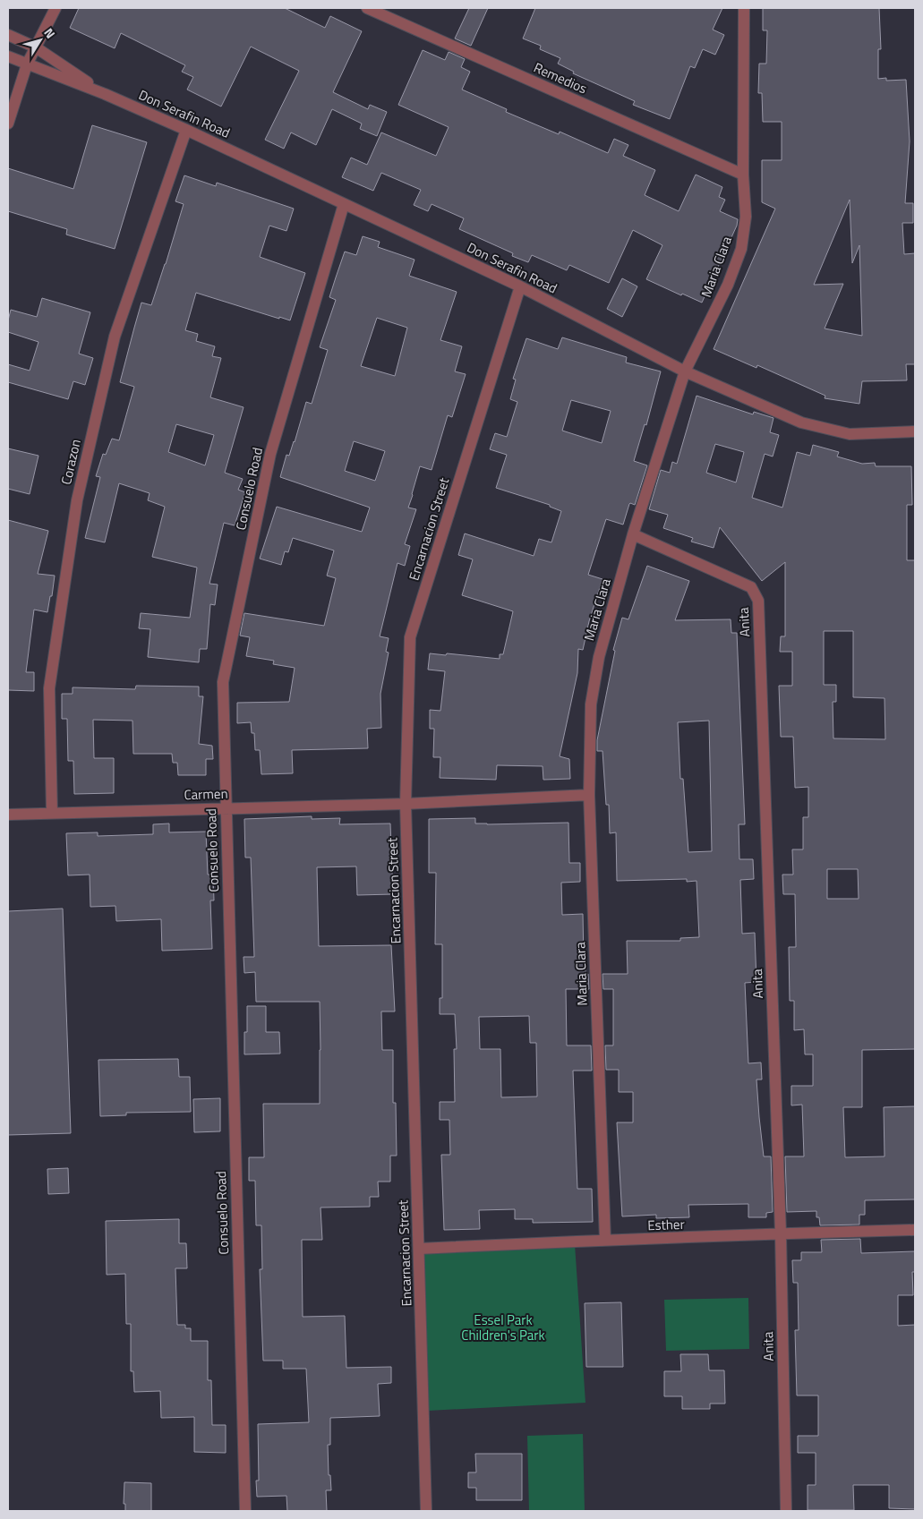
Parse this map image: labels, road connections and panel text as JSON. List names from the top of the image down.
{
  "streets": {
    "street": [
      "Remedios",
      "Don Serafin Road",
      "Maria Clara",
      "Corazon",
      "Consuelo Road",
      "Encarnacion Street",
      "Anita",
      "Carmen",
      "Esther"
    ]
  },
  "crossings": [
    ["Remedios", "Maria Clara"],
    ["Don Serafin Road", "Maria Clara"],
    ["Don Serafin Road", "Corazon"],
    ["Don Serafin Road", "Consuelo Road"],
    ["Don Serafin Road", "Encarnacion Street"],
    ["Maria Clara", "Anita"],
    ["Maria Clara", "Carmen"],
    ["Maria Clara", "Esther"],
    ["Corazon", "Carmen"],
    ["Consuelo Road", "Carmen"],
    ["Encarnacion Street", "Carmen"],
    ["Encarnacion Street", "Esther"],
    ["Anita", "Esther"]
  ],
  "parks": ["Essel Park Children's Park"],
  "north": "top right"
}
